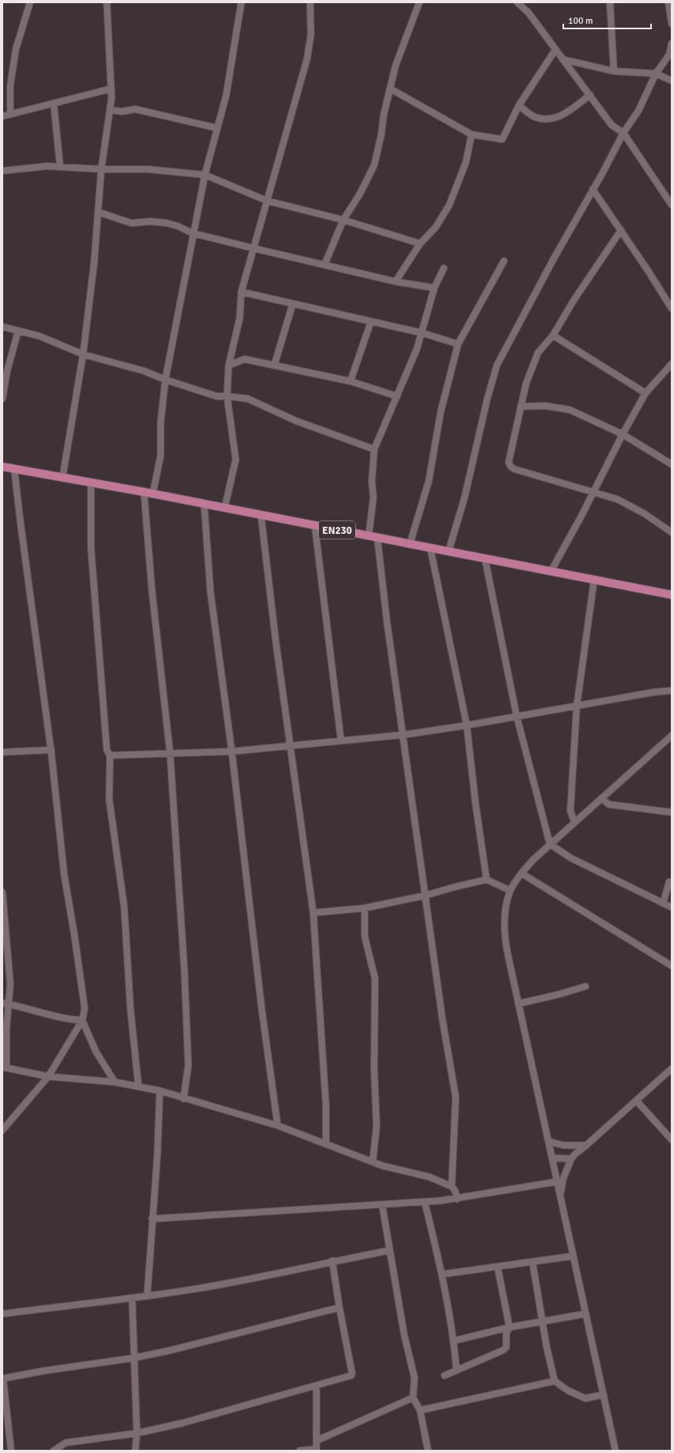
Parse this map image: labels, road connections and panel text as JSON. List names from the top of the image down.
{
  "streets": {
    "main road": ["EN230"]
  },
  "scale_bar": "100 m"
}
